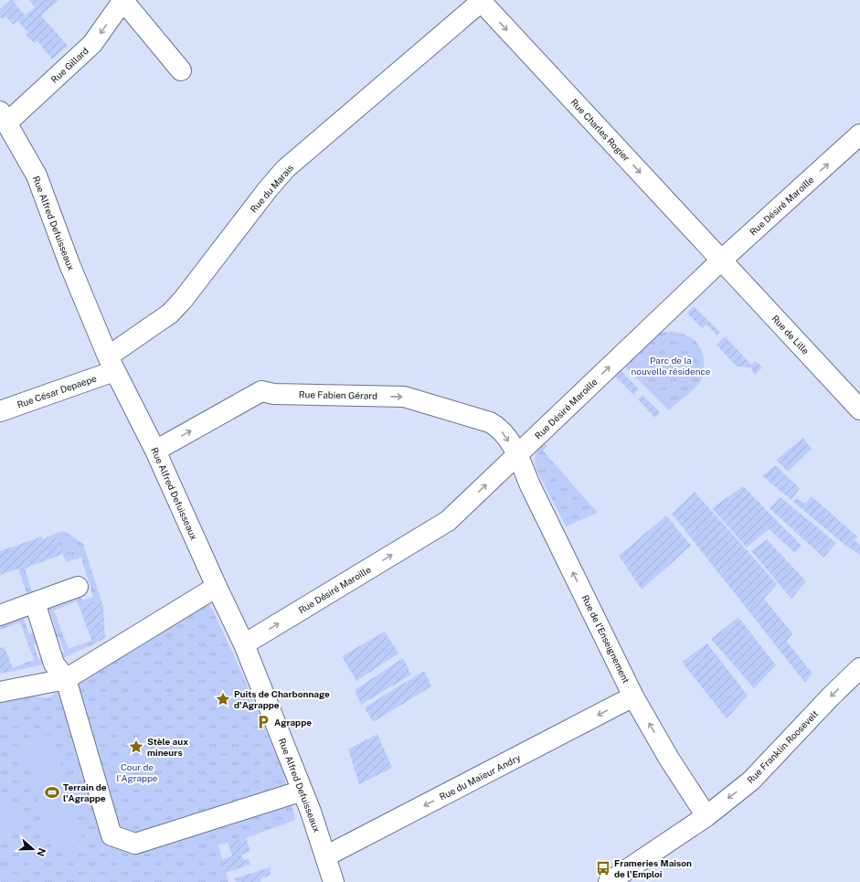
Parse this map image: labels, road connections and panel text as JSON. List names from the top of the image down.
{
  "streets": {
    "street": [
      "Rue Gillard",
      "Rue Charles Rogier",
      "Rue du Marais",
      "Rue Désiré Maroille",
      "Rue Alfred Defuisseaux",
      "Rue de Lille",
      "Rue César Depaepe",
      "Rue Fabien Gérard",
      "Rue de l'Enseignement",
      "Rue Franklin Roosevelt",
      "Rue du Maïeur Andry"
    ]
  },
  "crossings": [
    ["Rue Gillard", "Rue Alfred Defuisseaux"],
    ["Rue Charles Rogier", "Rue du Marais"],
    ["Rue Charles Rogier", "Rue Désiré Maroille"],
    ["Rue Charles Rogier", "Rue de Lille"],
    ["Rue du Marais", "Rue Alfred Defuisseaux"],
    ["Rue du Marais", "Rue César Depaepe"],
    ["Rue Désiré Maroille", "Rue Alfred Defuisseaux"],
    ["Rue Désiré Maroille", "Rue de Lille"],
    ["Rue Désiré Maroille", "Rue Fabien Gérard"],
    ["Rue Désiré Maroille", "Rue de l'Enseignement"],
    ["Rue Alfred Defuisseaux", "Rue César Depaepe"],
    ["Rue Alfred Defuisseaux", "Rue Fabien Gérard"],
    ["Rue Alfred Defuisseaux", "Rue du Maïeur Andry"],
    ["Rue Fabien Gérard", "Rue de l'Enseignement"],
    ["Rue de l'Enseignement", "Rue Franklin Roosevelt"],
    ["Rue de l'Enseignement", "Rue du Maïeur Andry"]
  ],
  "one_way": [
    "Rue Gillard",
    "Rue Charles Rogier",
    "Rue Désiré Maroille",
    "Rue Fabien Gérard",
    "Rue de l'Enseignement",
    "Rue Franklin Roosevelt",
    "Rue du Maïeur Andry"
  ],
  "parks": ["Parc de la nouvelle résidence", "Cour de l'Agrappe"],
  "places": {
    "place": ["Puits de Charbonnage d'Agrappe", "Stèle aux mineurs"],
    "parking": ["Agrappe"],
    "sports": ["Terrain de l'Agrappe"],
    "bus stop": ["Frameries Maison de l'Emploi"]
  },
  "north": "right"
}
